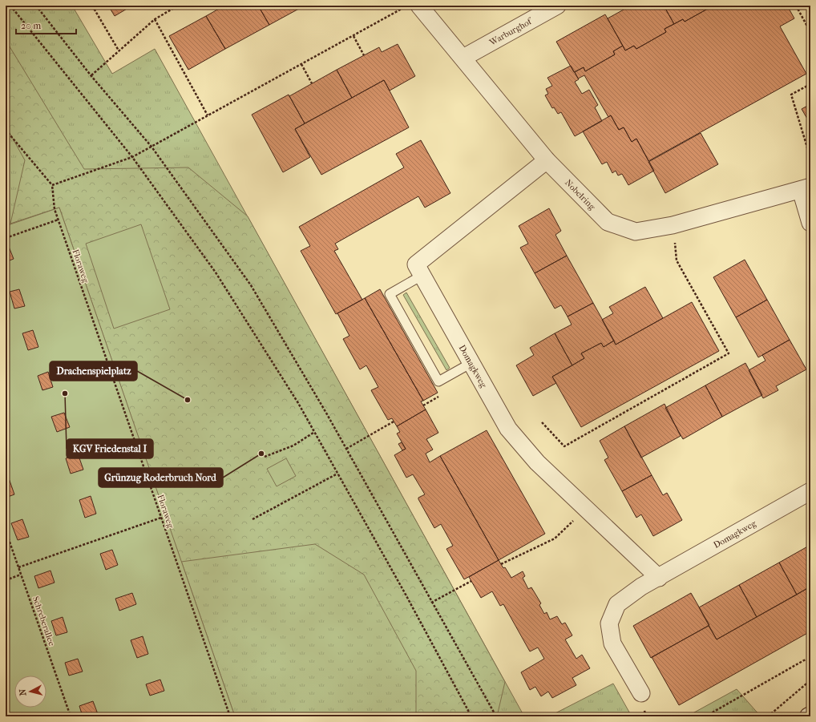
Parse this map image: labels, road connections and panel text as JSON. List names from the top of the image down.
{
  "streets": {
    "street": ["Warburghof", "Nobelring", "Domagkweg"],
    "path": ["Floraweg", "Schreberallee"]
  },
  "crossings": [
    ["Warburghof", "Nobelring"],
    ["Nobelring", "Domagkweg"]
  ],
  "places": ["KGV Friedenstal I", "Drachenspielplatz", "Grünzug Roderbruch Nord"],
  "scale_bar": "20 m",
  "north": "left"
}
